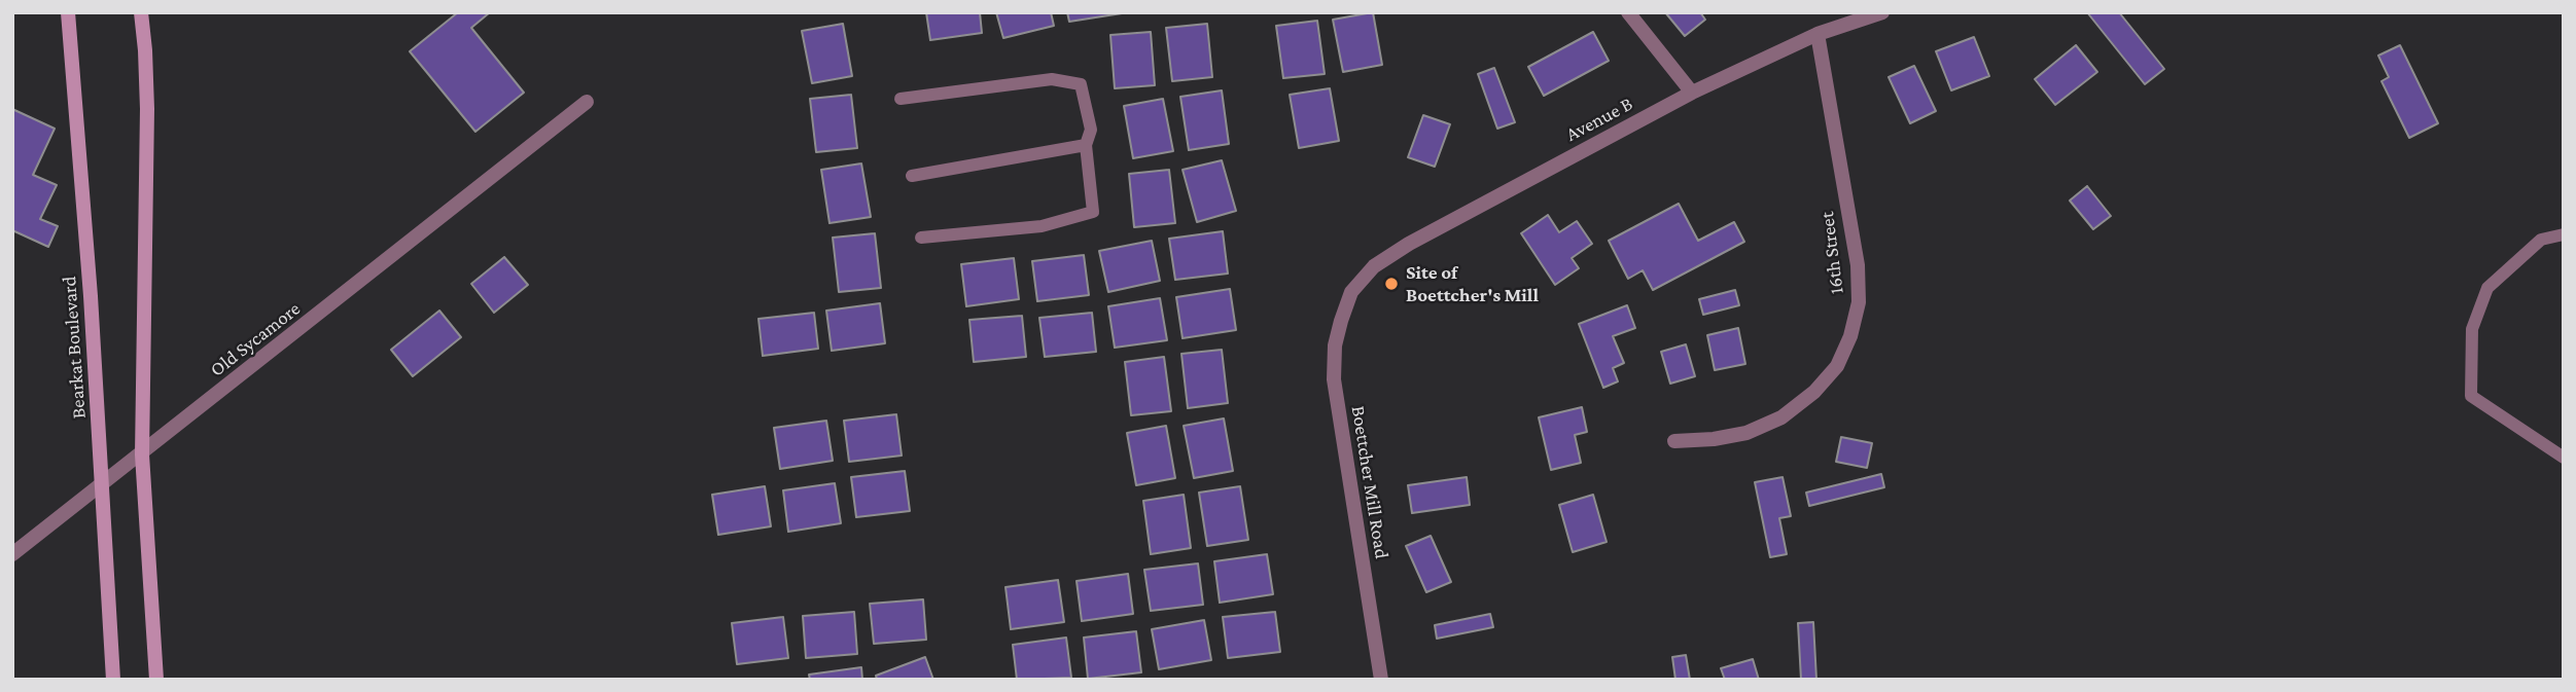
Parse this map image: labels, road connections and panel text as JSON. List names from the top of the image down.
{
  "streets": {
    "street": [
      "Avenue B",
      "16th Street",
      "Old Sycamore",
      "Bearkat Boulevard",
      "Boettcher Mill Road"
    ]
  },
  "crossings": [
    ["Avenue B", "16th Street"],
    ["Avenue B", "Boettcher Mill Road"],
    ["Old Sycamore", "Bearkat Boulevard"]
  ],
  "places": ["Site of Boettcher's Mill"]
}
